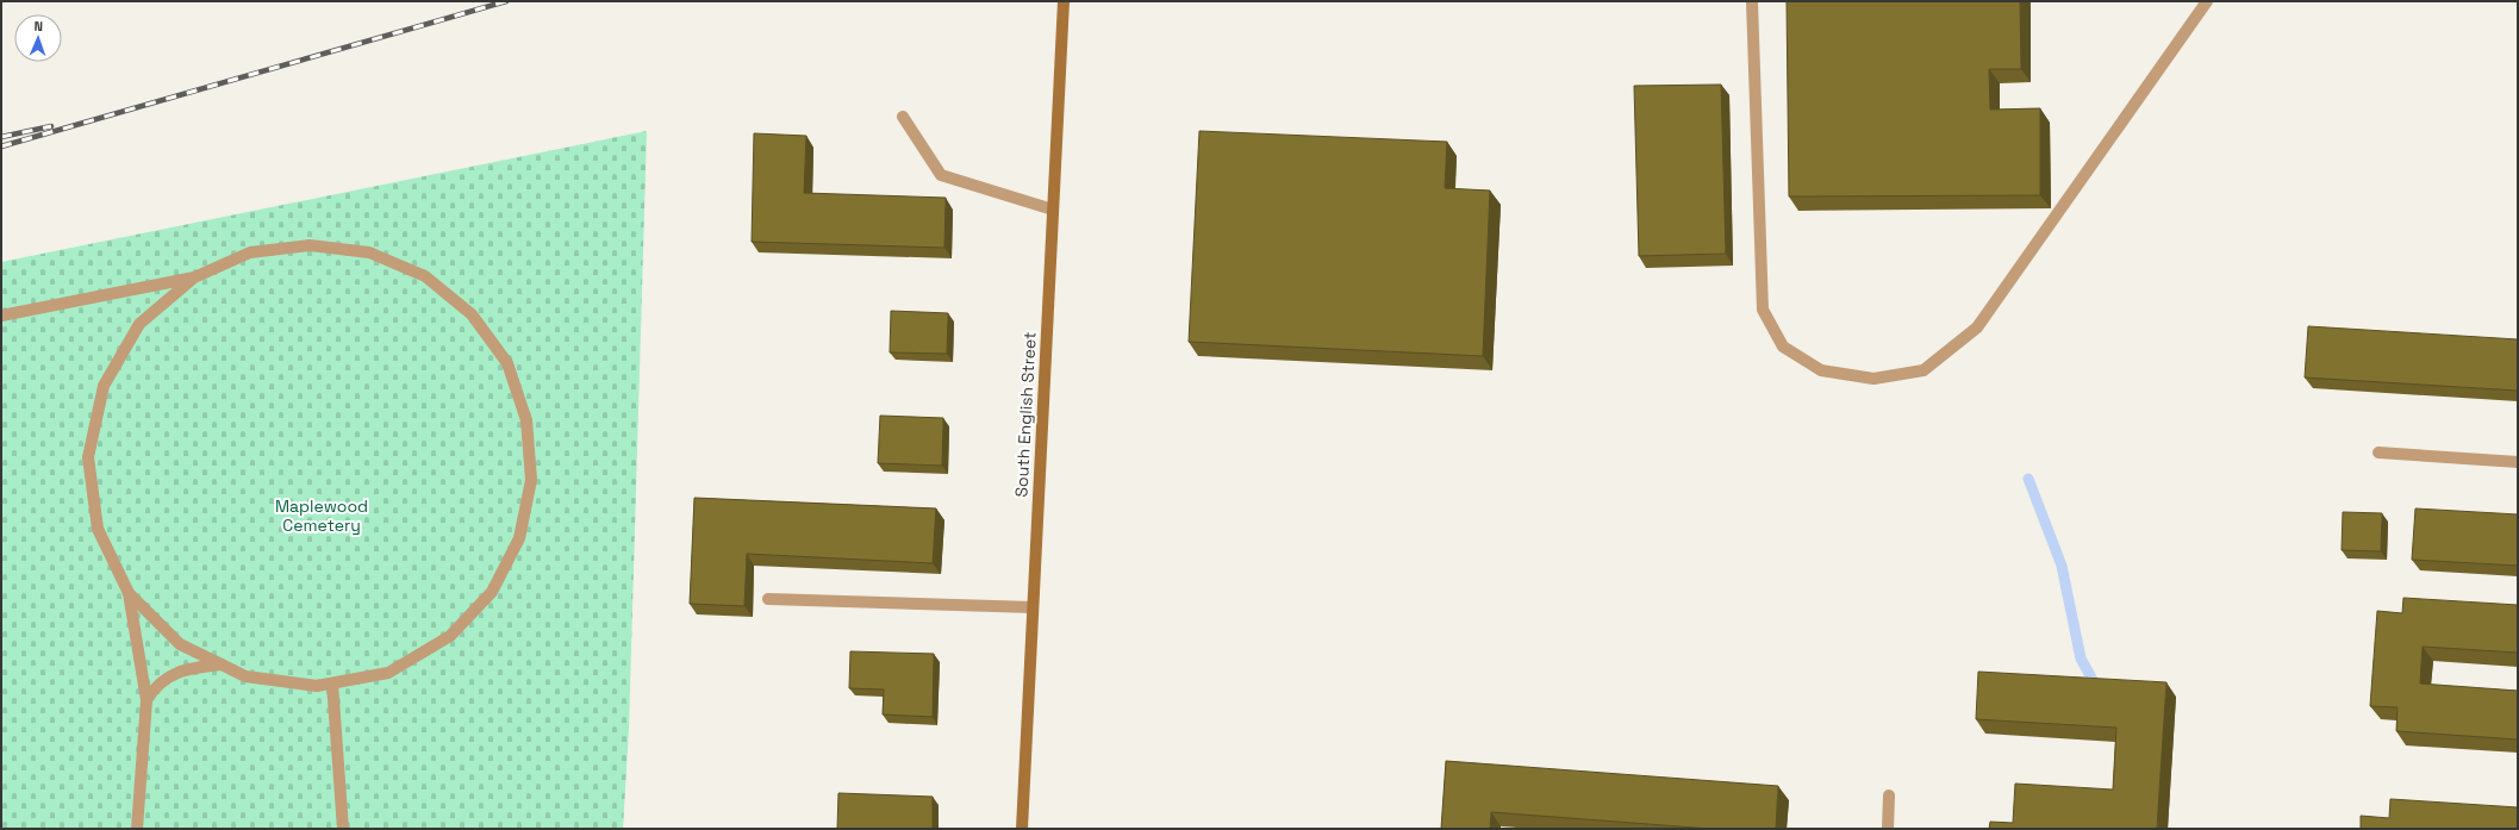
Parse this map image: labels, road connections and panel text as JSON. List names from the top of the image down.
{
  "streets": {
    "street": ["South English Street"]
  },
  "parks": ["Maplewood Cemetery"],
  "north": "top"
}
